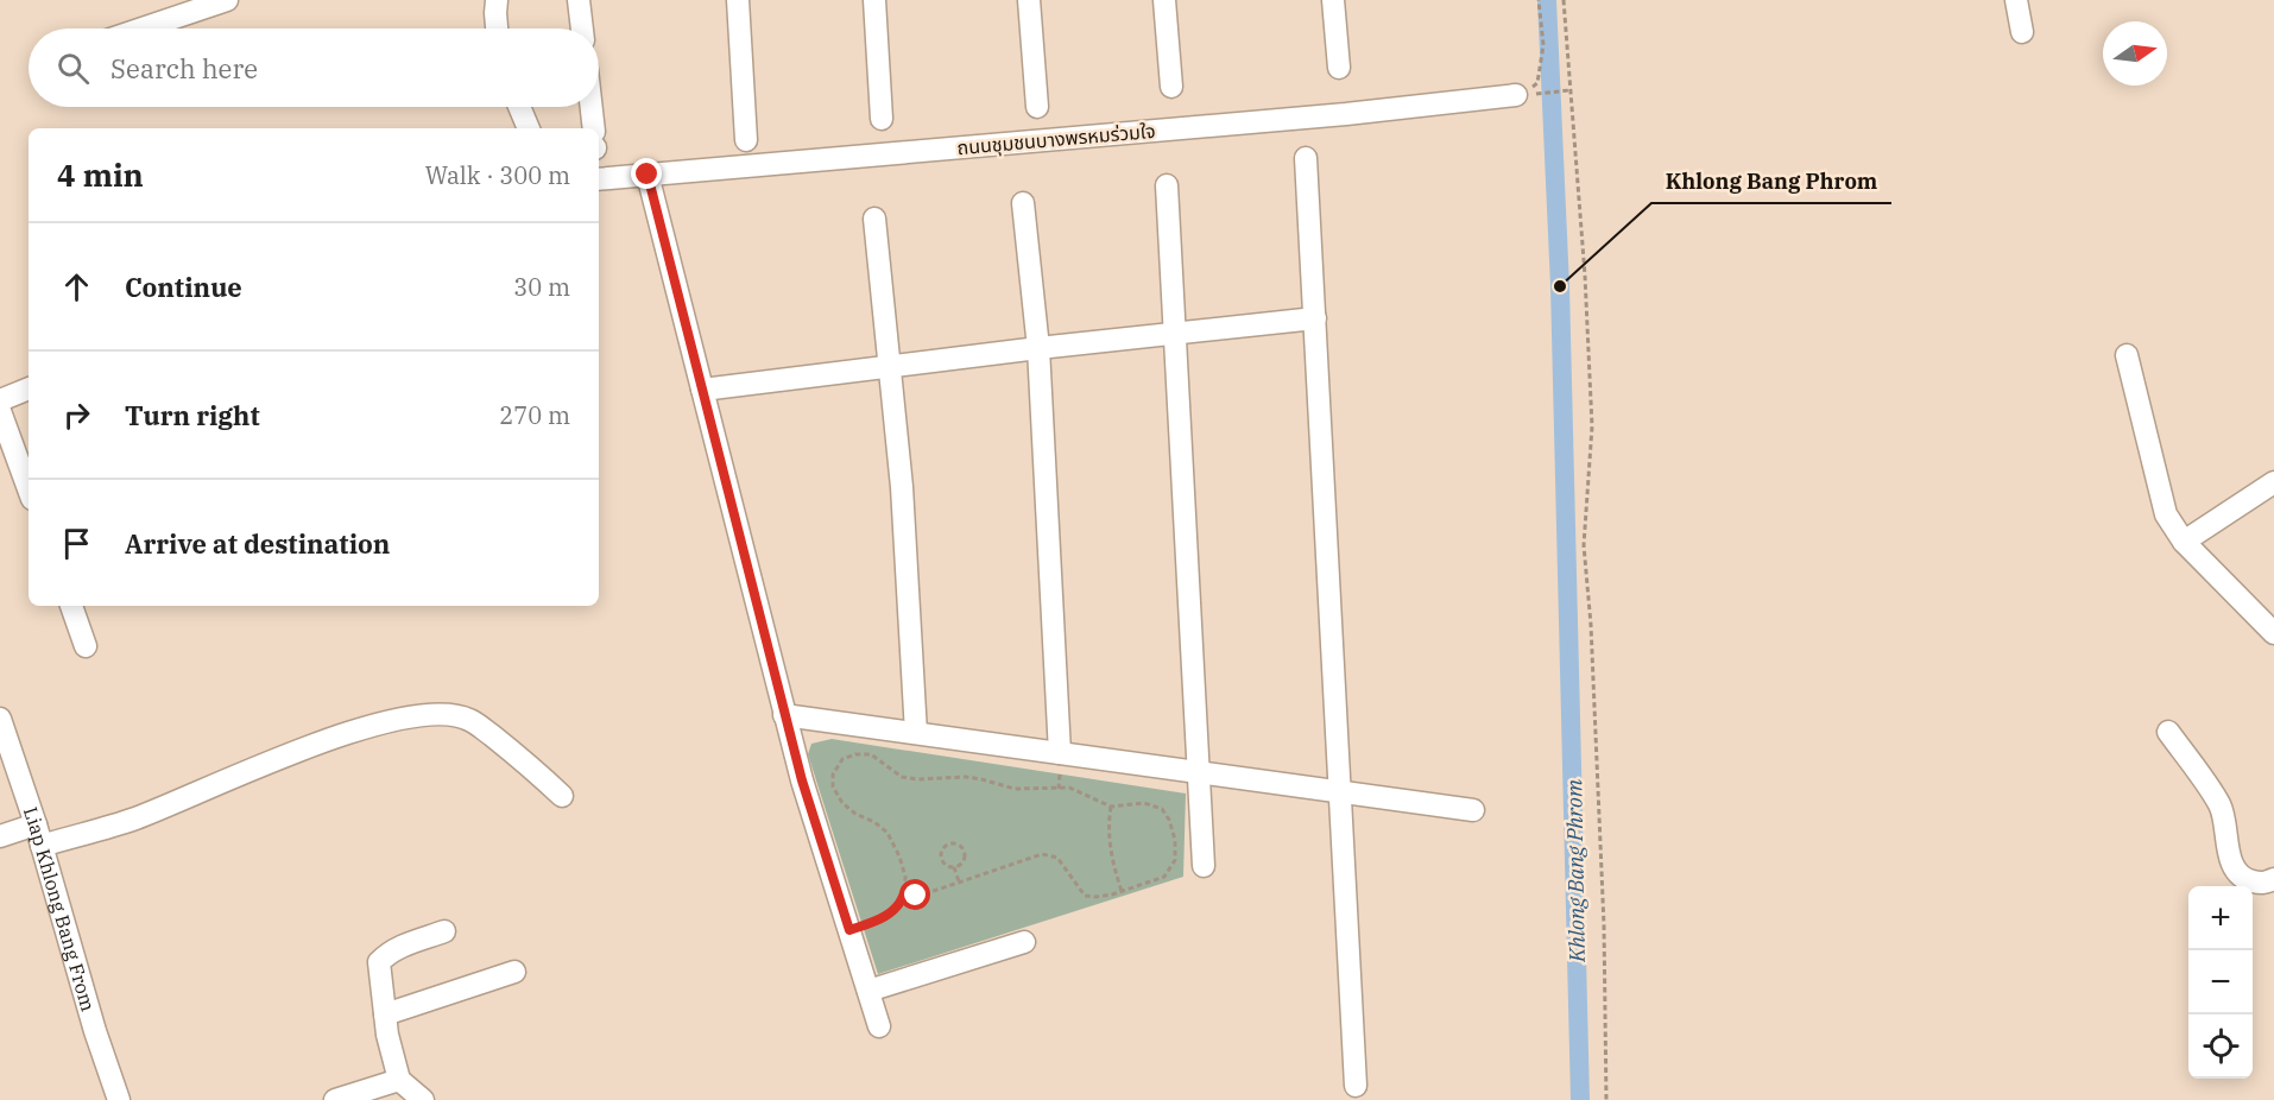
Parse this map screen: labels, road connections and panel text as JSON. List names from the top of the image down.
{
  "streets": {
    "street": ["ถนนชุมชนบางพรหมร่วมใจ", "Liap Khlong Bang From"]
  },
  "water": ["Khlong Bang Phrom"],
  "places": ["Khlong Bang Phrom"],
  "north": "right",
  "page": {
    "search": "Search here",
    "heading": ["4 min", "Walk · 300 m"],
    "list": [
      ["Continue", "30 m"],
      ["Turn right", "270 m"],
      "Arrive at destination"
    ],
    "map_buttons": ["+", "−"]
  }
}
